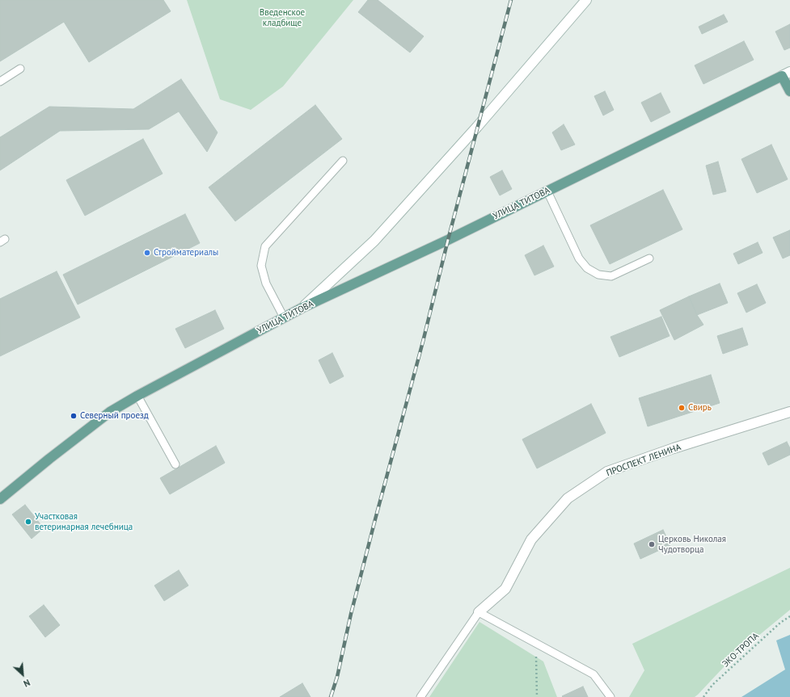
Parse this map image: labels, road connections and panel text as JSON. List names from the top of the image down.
{
  "streets": {
    "main road": ["УЛИЦА ТИТОВА"],
    "street": ["ПРОСПЕКТ ЛЕНИНА"],
    "path": ["ЭКО-ТРОПА"]
  },
  "parks": ["Введенское кладбище"],
  "places": [
    "Стройматериалы",
    "Свирь",
    "Северный проезд",
    "Участковая ветеринарная лечебница",
    "Церковь Николая Чудотворца"
  ],
  "north": "bottom right"
}
